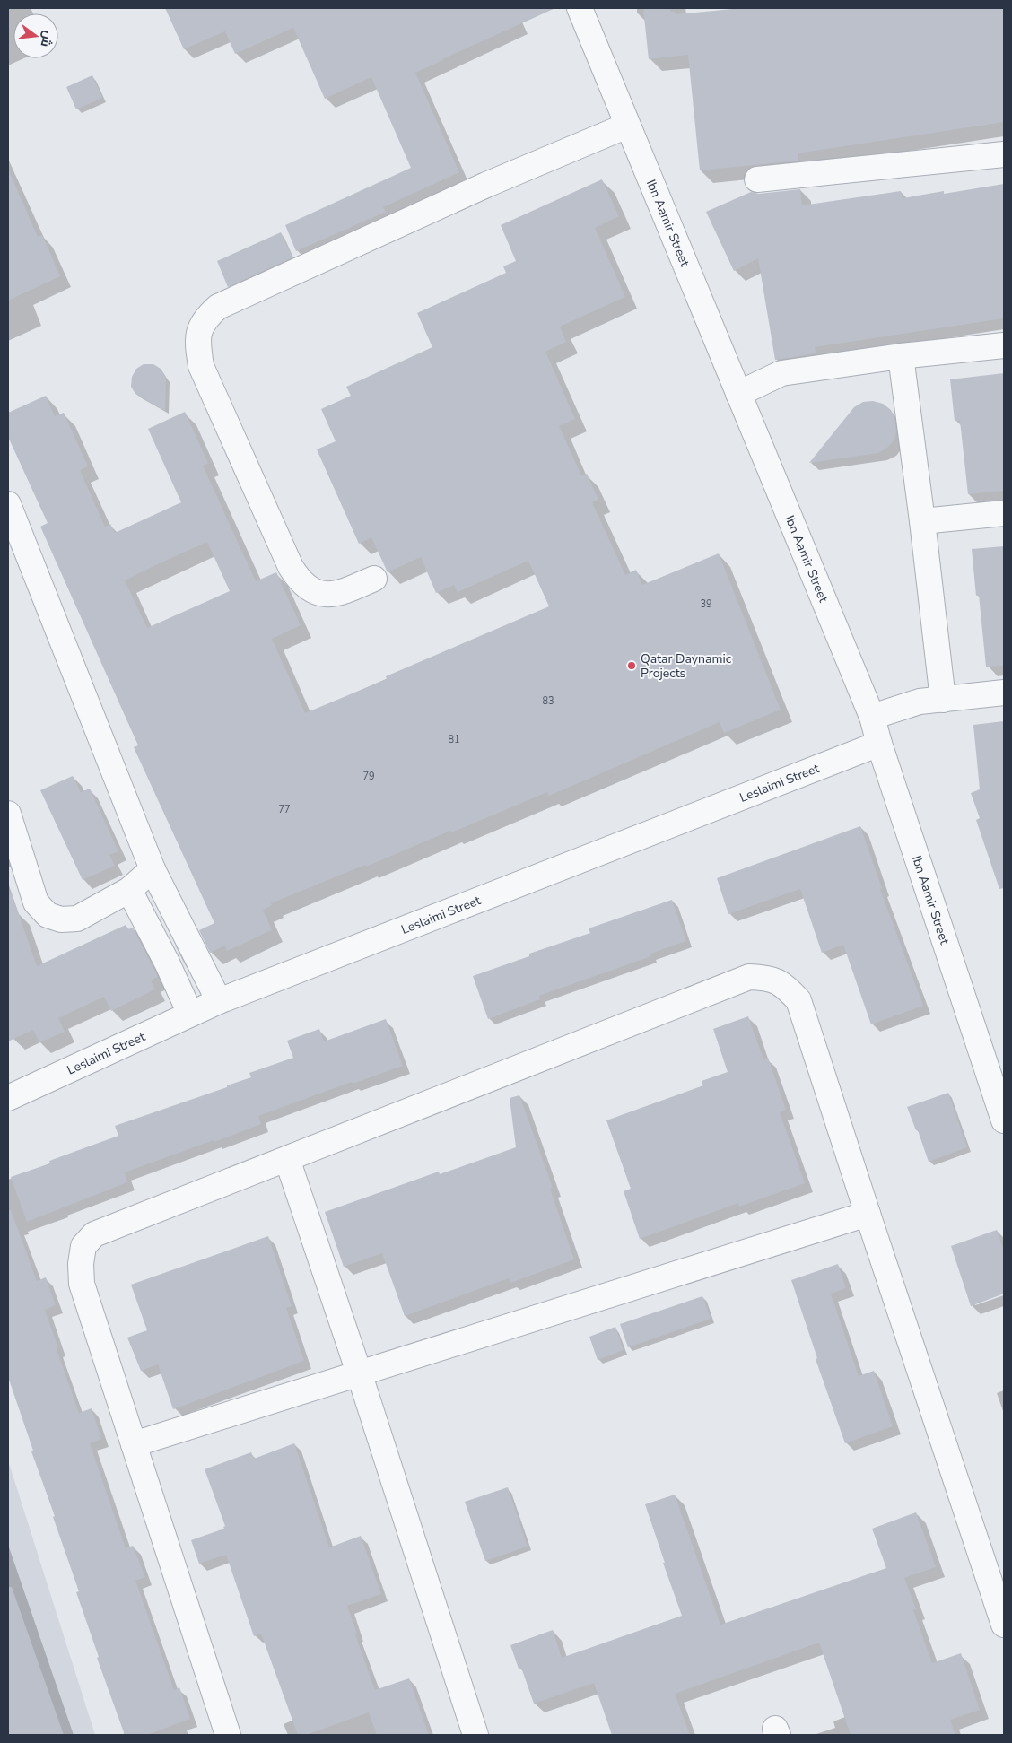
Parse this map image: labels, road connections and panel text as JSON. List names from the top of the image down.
{
  "streets": {
    "street": ["Ibn Aamir Street", "Leslaimi Street"]
  },
  "crossings": [
    ["Ibn Aamir Street", "Leslaimi Street"]
  ],
  "places": ["Qatar Daynamic Projects"],
  "house_numbers": [
    "39",
    "83",
    "81",
    "79",
    "77"
  ],
  "north": "right"
}
